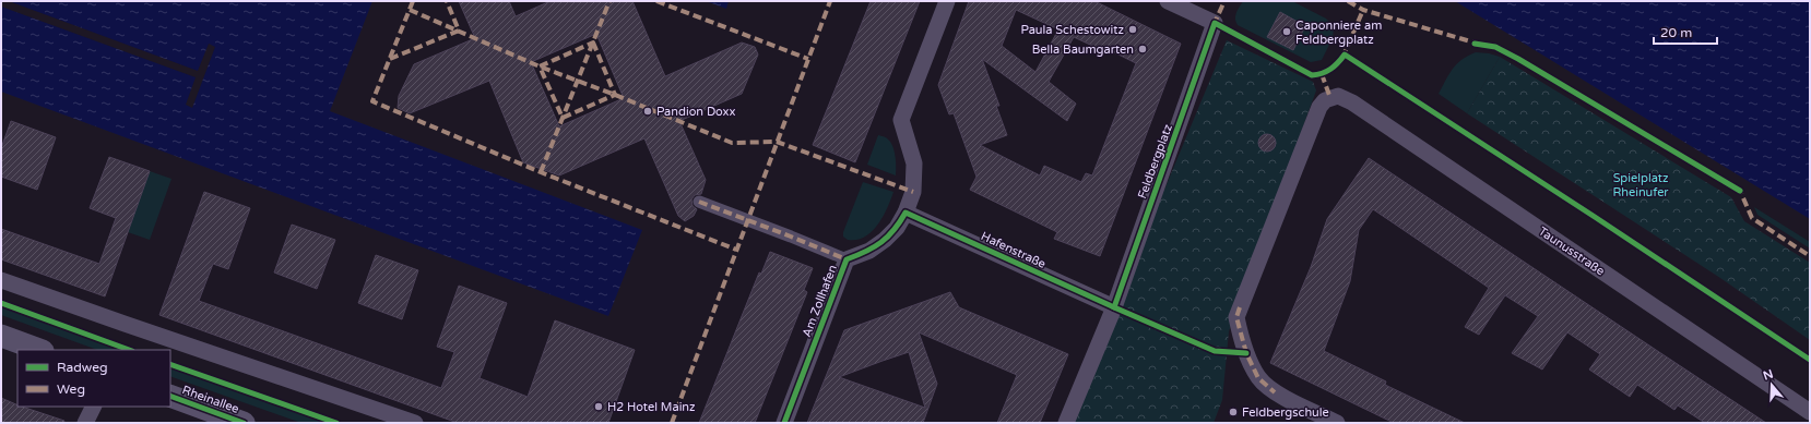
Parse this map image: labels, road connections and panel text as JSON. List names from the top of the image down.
{
  "streets": {
    "main road": ["Rheinallee"],
    "street": [
      "Feldbergplatz",
      "Hafenstraße",
      "Taunusstraße",
      "Am Zollhafen"
    ]
  },
  "crossings": [
    ["Feldbergplatz", "Hafenstraße"],
    ["Hafenstraße", "Am Zollhafen"]
  ],
  "parks": ["Spielplatz Rheinufer"],
  "places": [
    "Paula Schestowitz",
    "Caponniere am Feldbergplatz",
    "Bella Baumgarten",
    "Pandion Doxx",
    "H2 Hotel Mainz",
    "Feldbergschule"
  ],
  "legend": ["Radweg", "Weg"],
  "scale_bar": "20 m",
  "north": "top"
}
